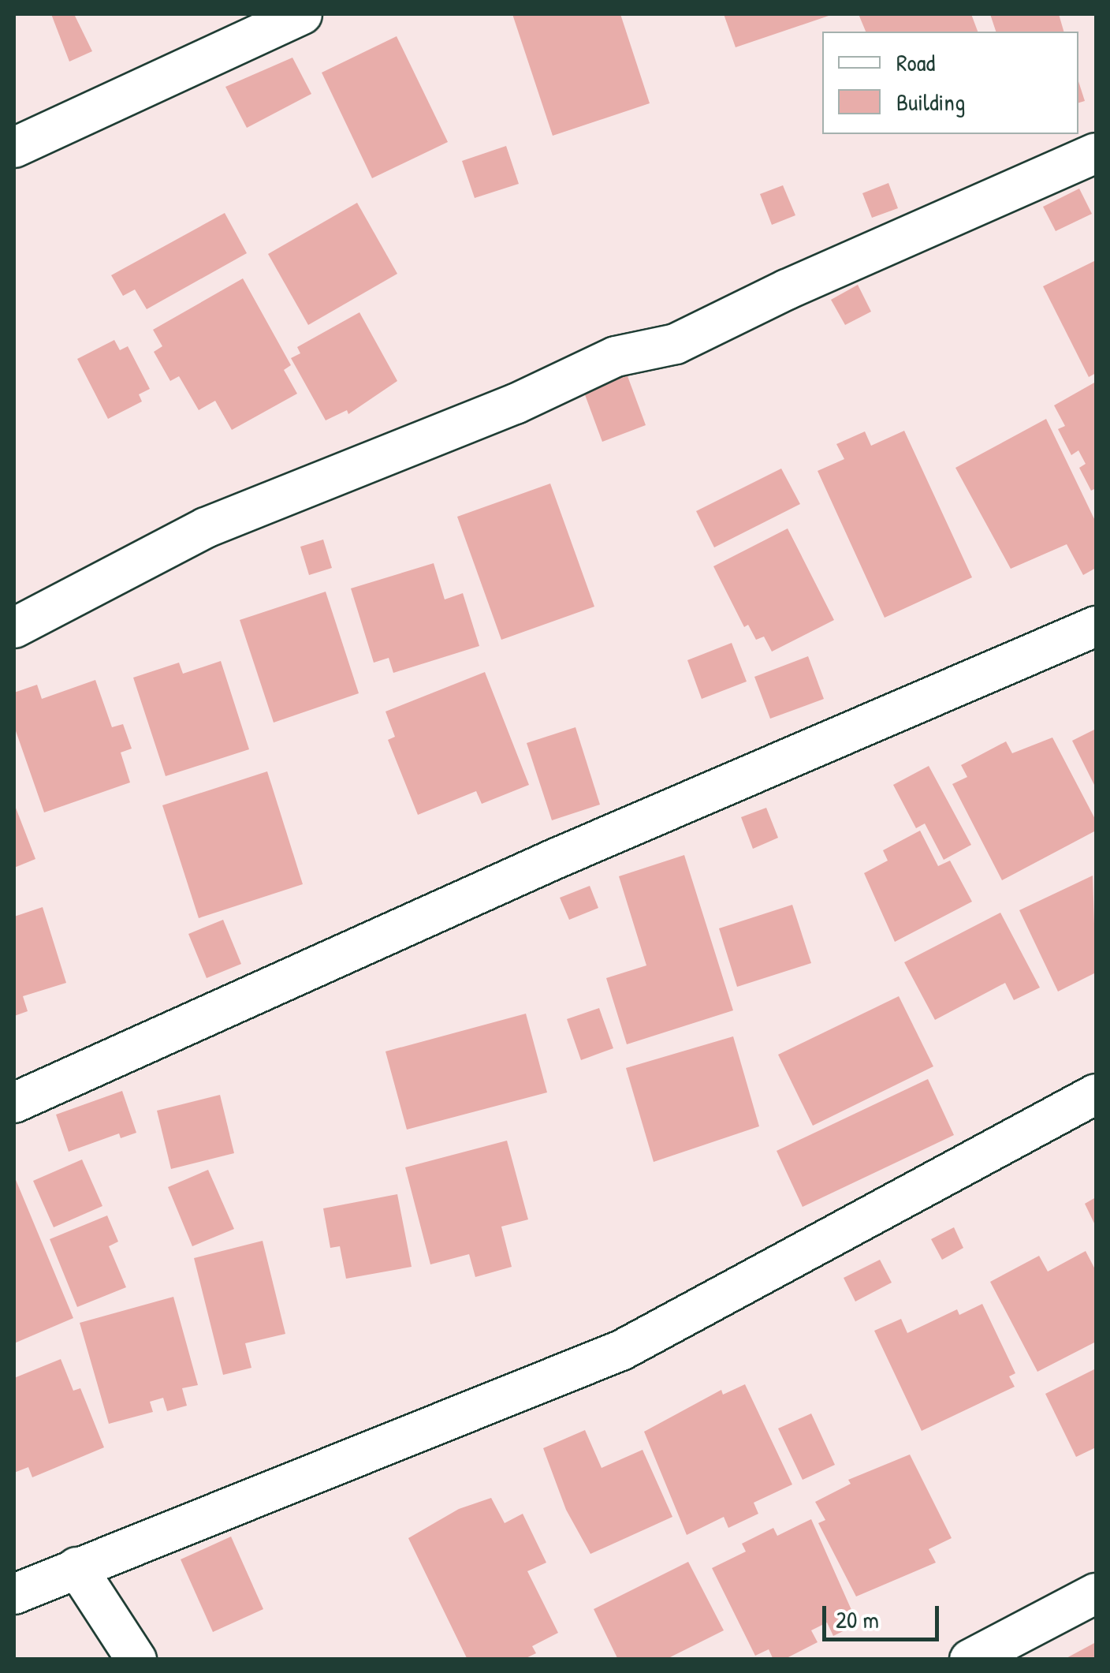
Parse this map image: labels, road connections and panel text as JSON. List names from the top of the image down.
{
  "legend": ["Road", "Building"],
  "scale_bar": "20 m"
}
